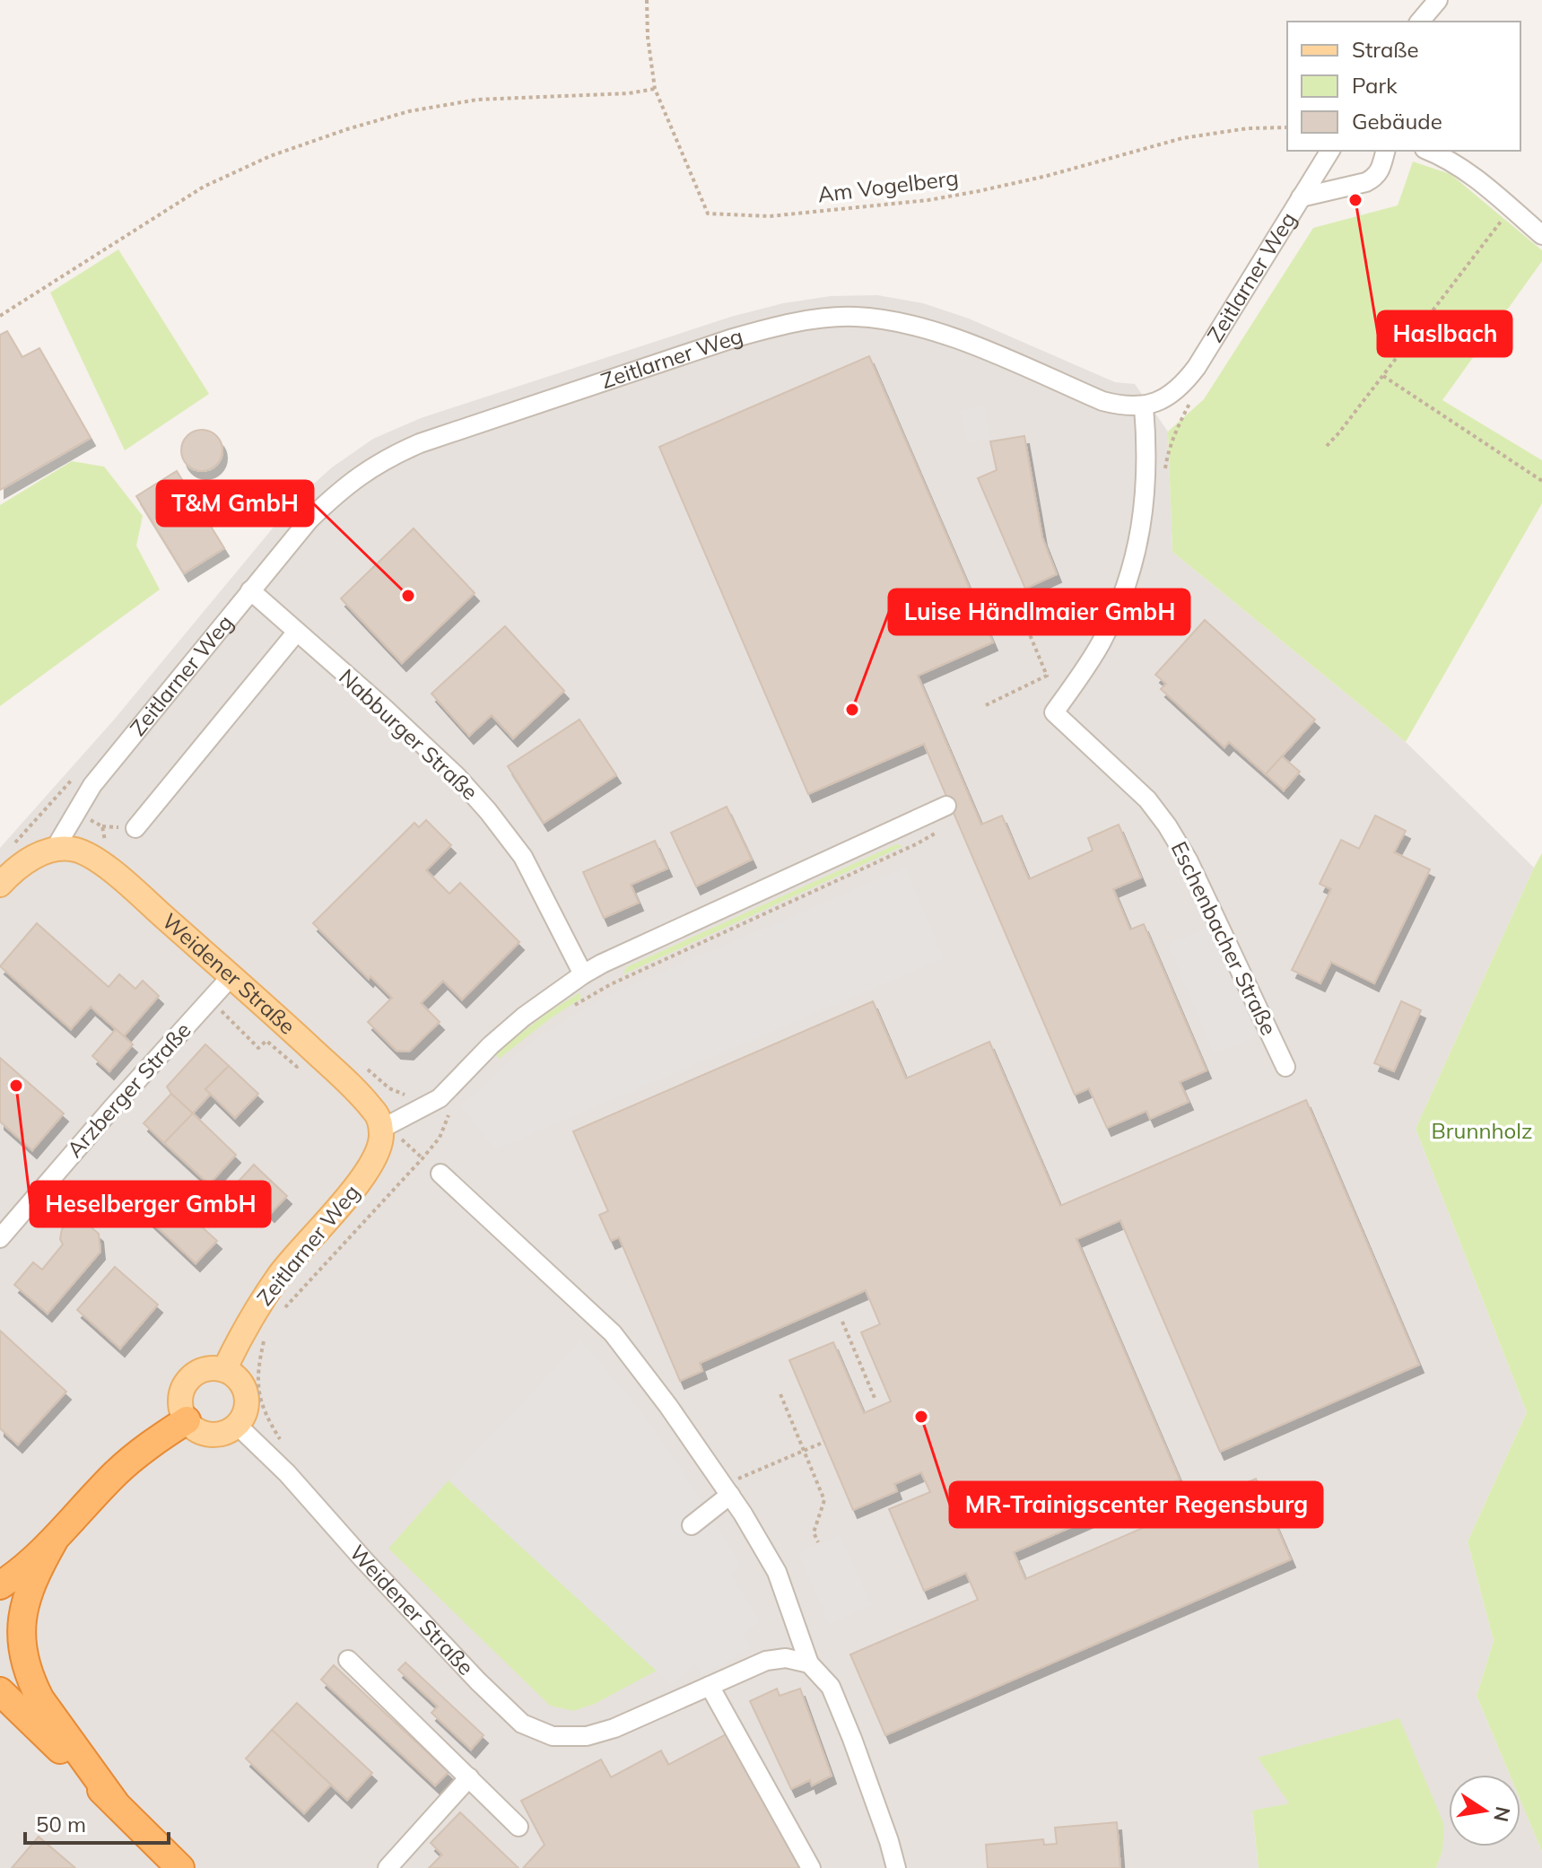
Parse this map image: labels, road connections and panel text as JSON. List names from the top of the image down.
{
  "streets": {
    "main road": ["Zeitlarner Weg", "Weidener Straße"],
    "street": ["Nabburger Straße", "Eschenbacher Straße", "Arzberger Straße"],
    "path": ["Am Vogelberg"]
  },
  "crossings": [
    ["Zeitlarner Weg", "Nabburger Straße"],
    ["Zeitlarner Weg", "Eschenbacher Straße"],
    ["Zeitlarner Weg", "Weidener Straße"],
    ["Weidener Straße", "Arzberger Straße"]
  ],
  "parks": ["Brunnholz"],
  "places": [
    "Haslbach",
    "T&M GmbH",
    "Luise Händlmaier GmbH",
    "Heselberger GmbH",
    "MR-Trainigscenter Regensburg"
  ],
  "legend": ["Straße", "Park", "Gebäude"],
  "scale_bar": "50 m",
  "north": "right"
}
